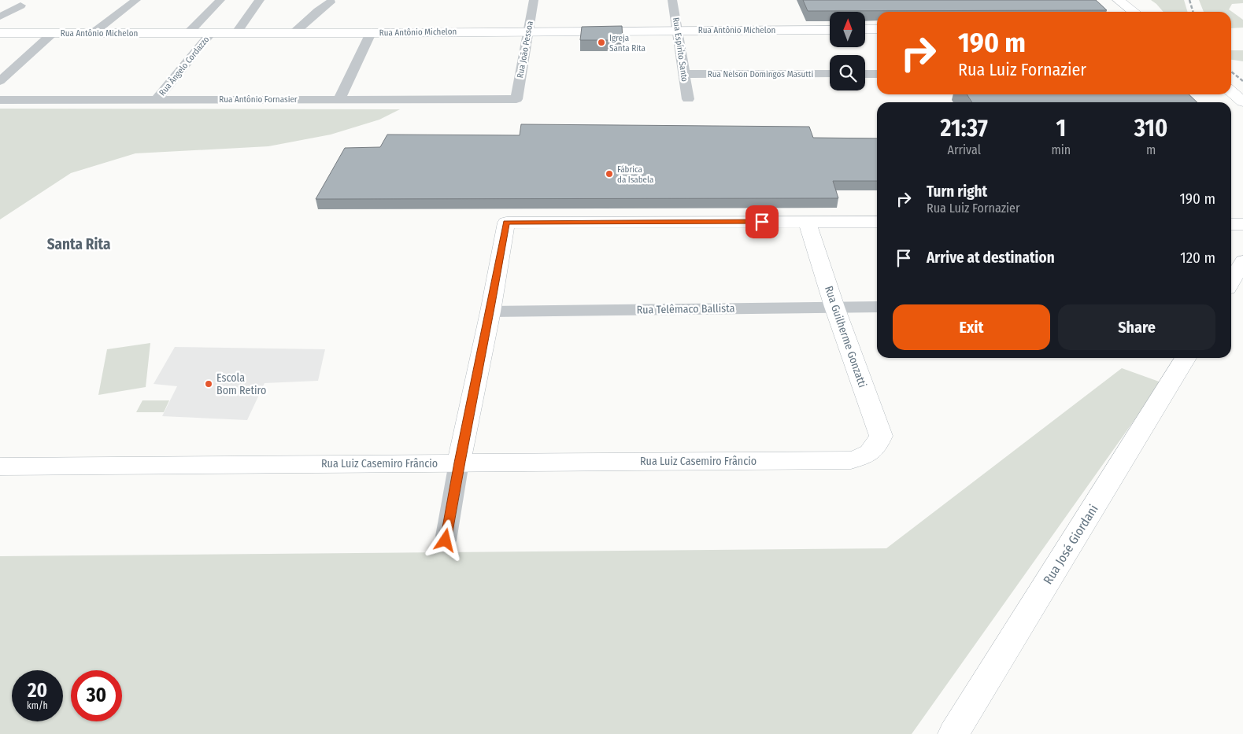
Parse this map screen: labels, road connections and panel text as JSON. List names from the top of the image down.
{
  "streets": {
    "street": [
      "Rua Antônio Michelon",
      "Rua João Pessoa",
      "Rua Espírito Santo",
      "Rua Ângelo Cordazzo",
      "Rua Nelson Domingos Masutti",
      "Rua Antônio Fornasier",
      "Rua Telêmaco Ballista",
      "Rua Guilherme Gonzatti",
      "Rua Luiz Casemiro Frâncio",
      "Rua José Giordani"
    ]
  },
  "crossings": [
    ["Rua Antônio Michelon", "Rua João Pessoa"],
    ["Rua Antônio Michelon", "Rua Espírito Santo"],
    ["Rua Antônio Michelon", "Rua Ângelo Cordazzo"],
    ["Rua João Pessoa", "Rua Antônio Fornasier"],
    ["Rua Espírito Santo", "Rua Nelson Domingos Masutti"],
    ["Rua Ângelo Cordazzo", "Rua Antônio Fornasier"],
    ["Rua Telêmaco Ballista", "Rua Guilherme Gonzatti"],
    ["Rua Guilherme Gonzatti", "Rua Luiz Casemiro Frâncio"]
  ],
  "districts": ["Santa Rita"],
  "places": ["Igreja Santa Rita", "Fábrica da Isabela", "Escola Bom Retiro"],
  "north": "top",
  "page": {
    "turn": ["190 m", "Rua Luiz Fornazier"],
    "eta": [
      "21:37",
      "Arrival",
      "1",
      "min",
      "310",
      "m"
    ],
    "list": [
      {
        "name": "Turn right",
        "note": "Rua Luiz Fornazier",
        "value": "190 m"
      },
      {
        "name": "Arrive at destination",
        "value": "120 m"
      }
    ],
    "buttons": ["Exit", "Share"],
    "speed": "20 km/h",
    "limit": "30"
  }
}
